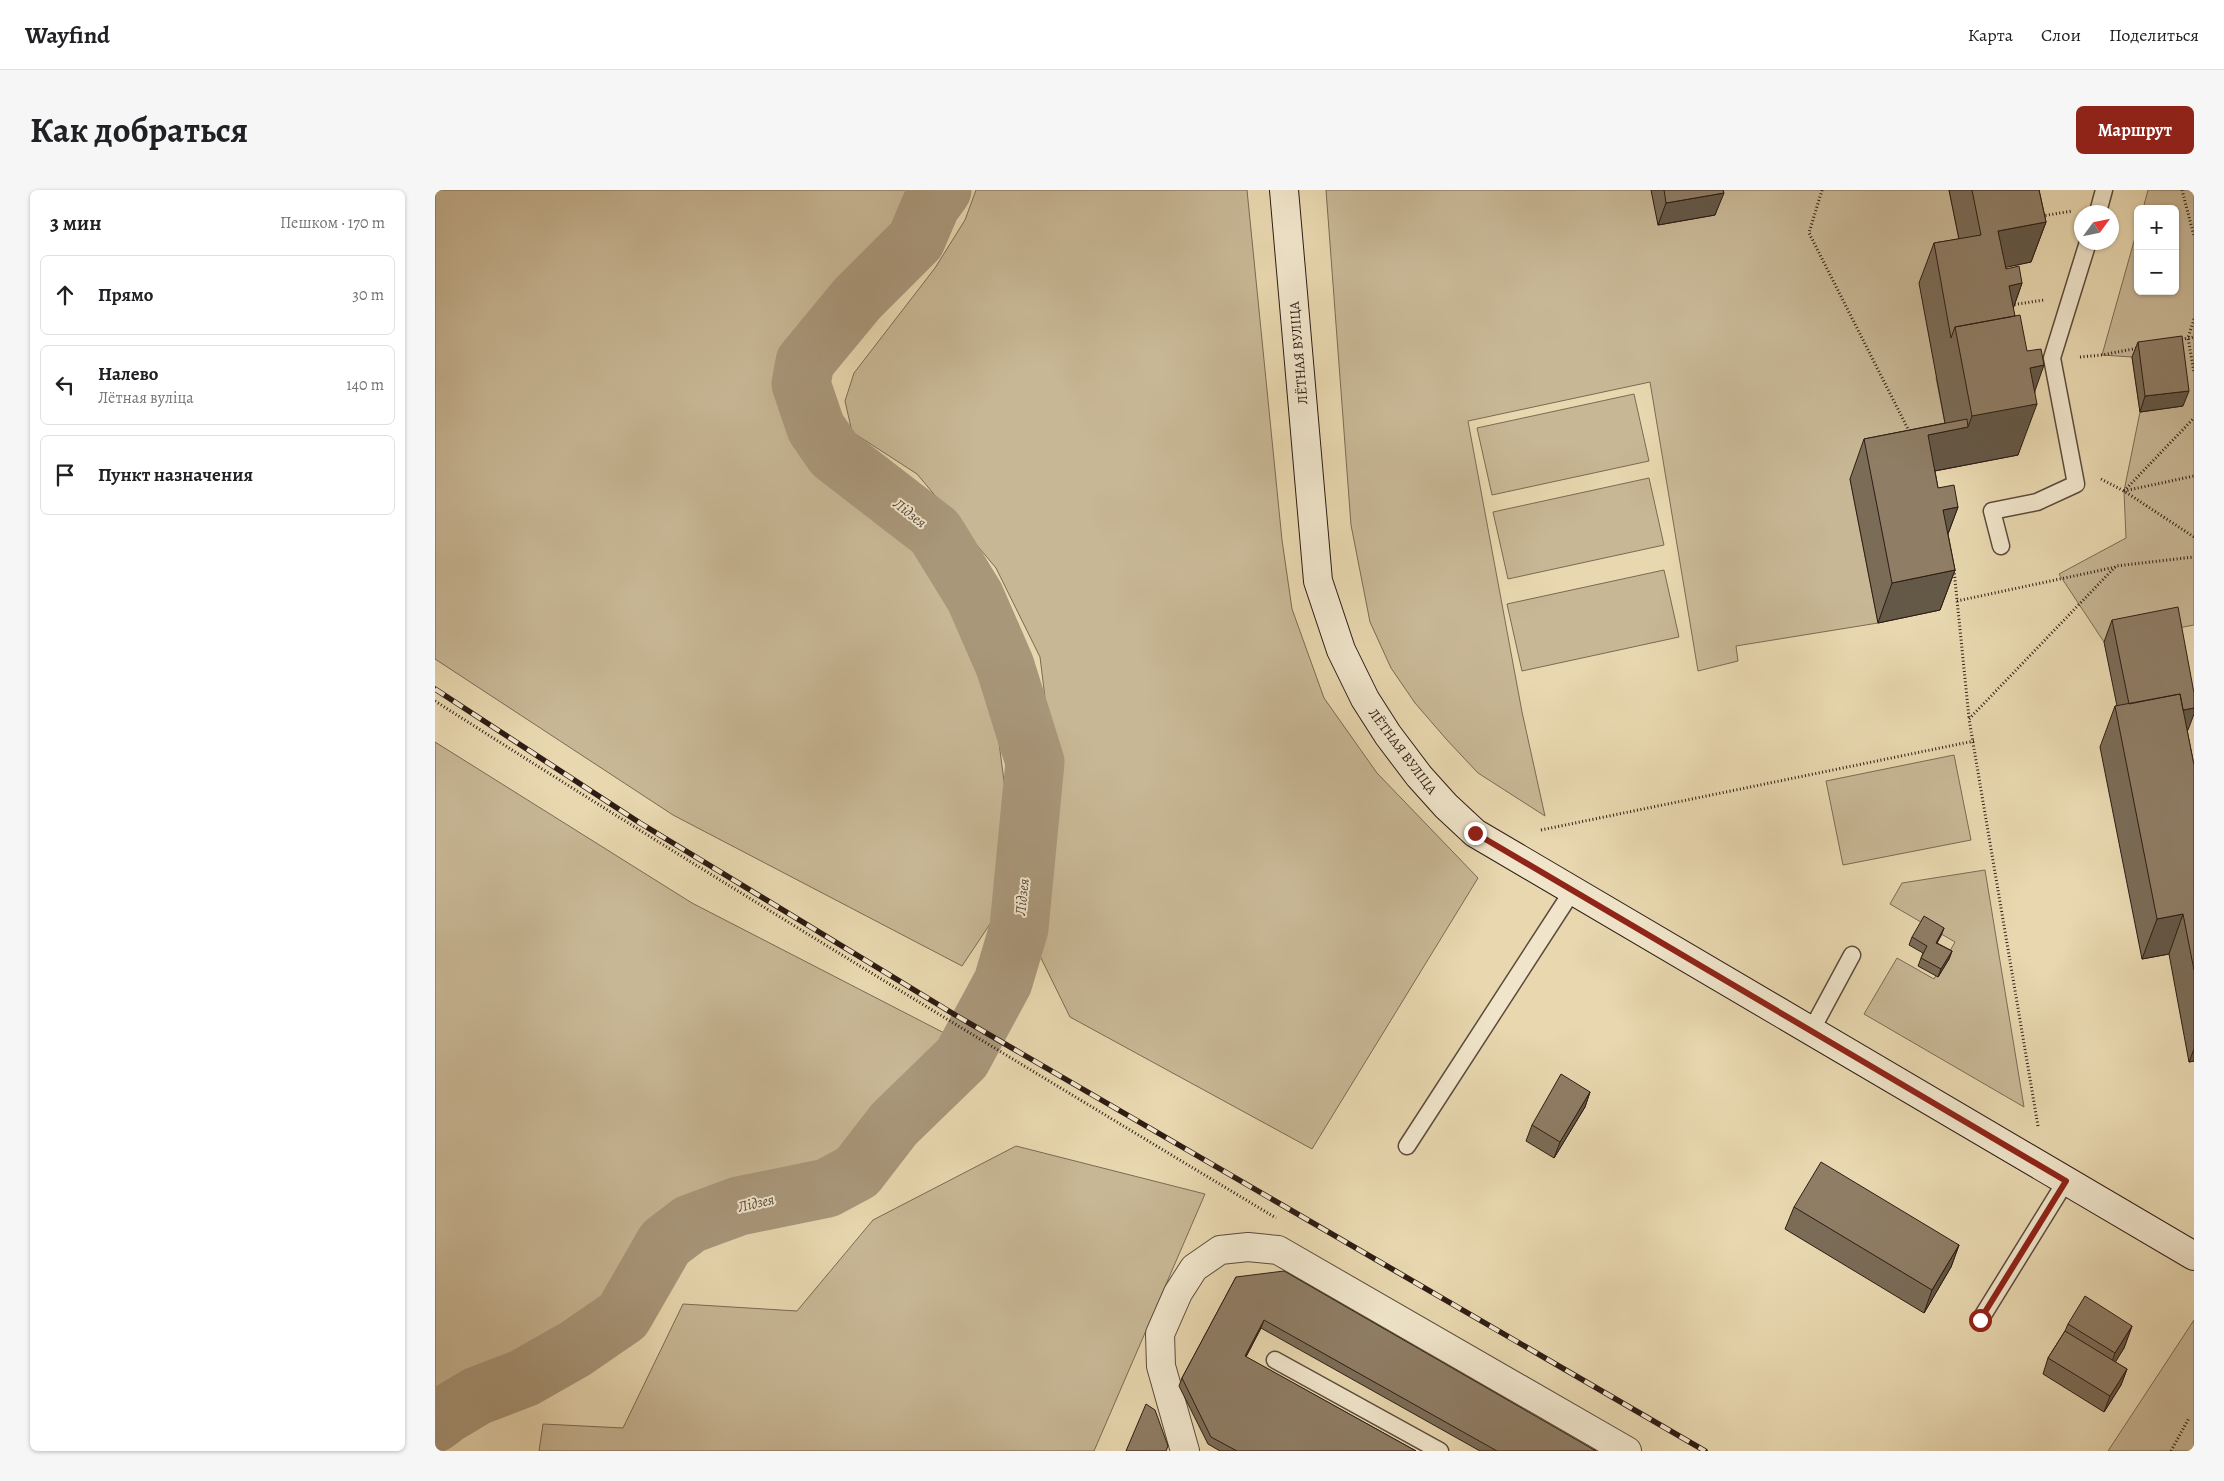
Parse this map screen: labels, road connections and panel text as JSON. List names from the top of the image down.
{
  "streets": {
    "street": ["ЛЁТНАЯ ВУЛІЦА"]
  },
  "water": ["Лідзея"],
  "north": "top right",
  "page": {
    "header": "Wayfind",
    "nav": ["Карта", "Слои", "Поделиться"],
    "title": "Как добраться",
    "buttons": "Маршрут",
    "heading": ["3 мин", "Пешком · 170 m"],
    "map_buttons": ["+", "−"],
    "list": [
      ["Прямо", "30 m"],
      ["Налево", "Лётная вуліца", "140 m"],
      "Пункт назначения"
    ]
  }
}
